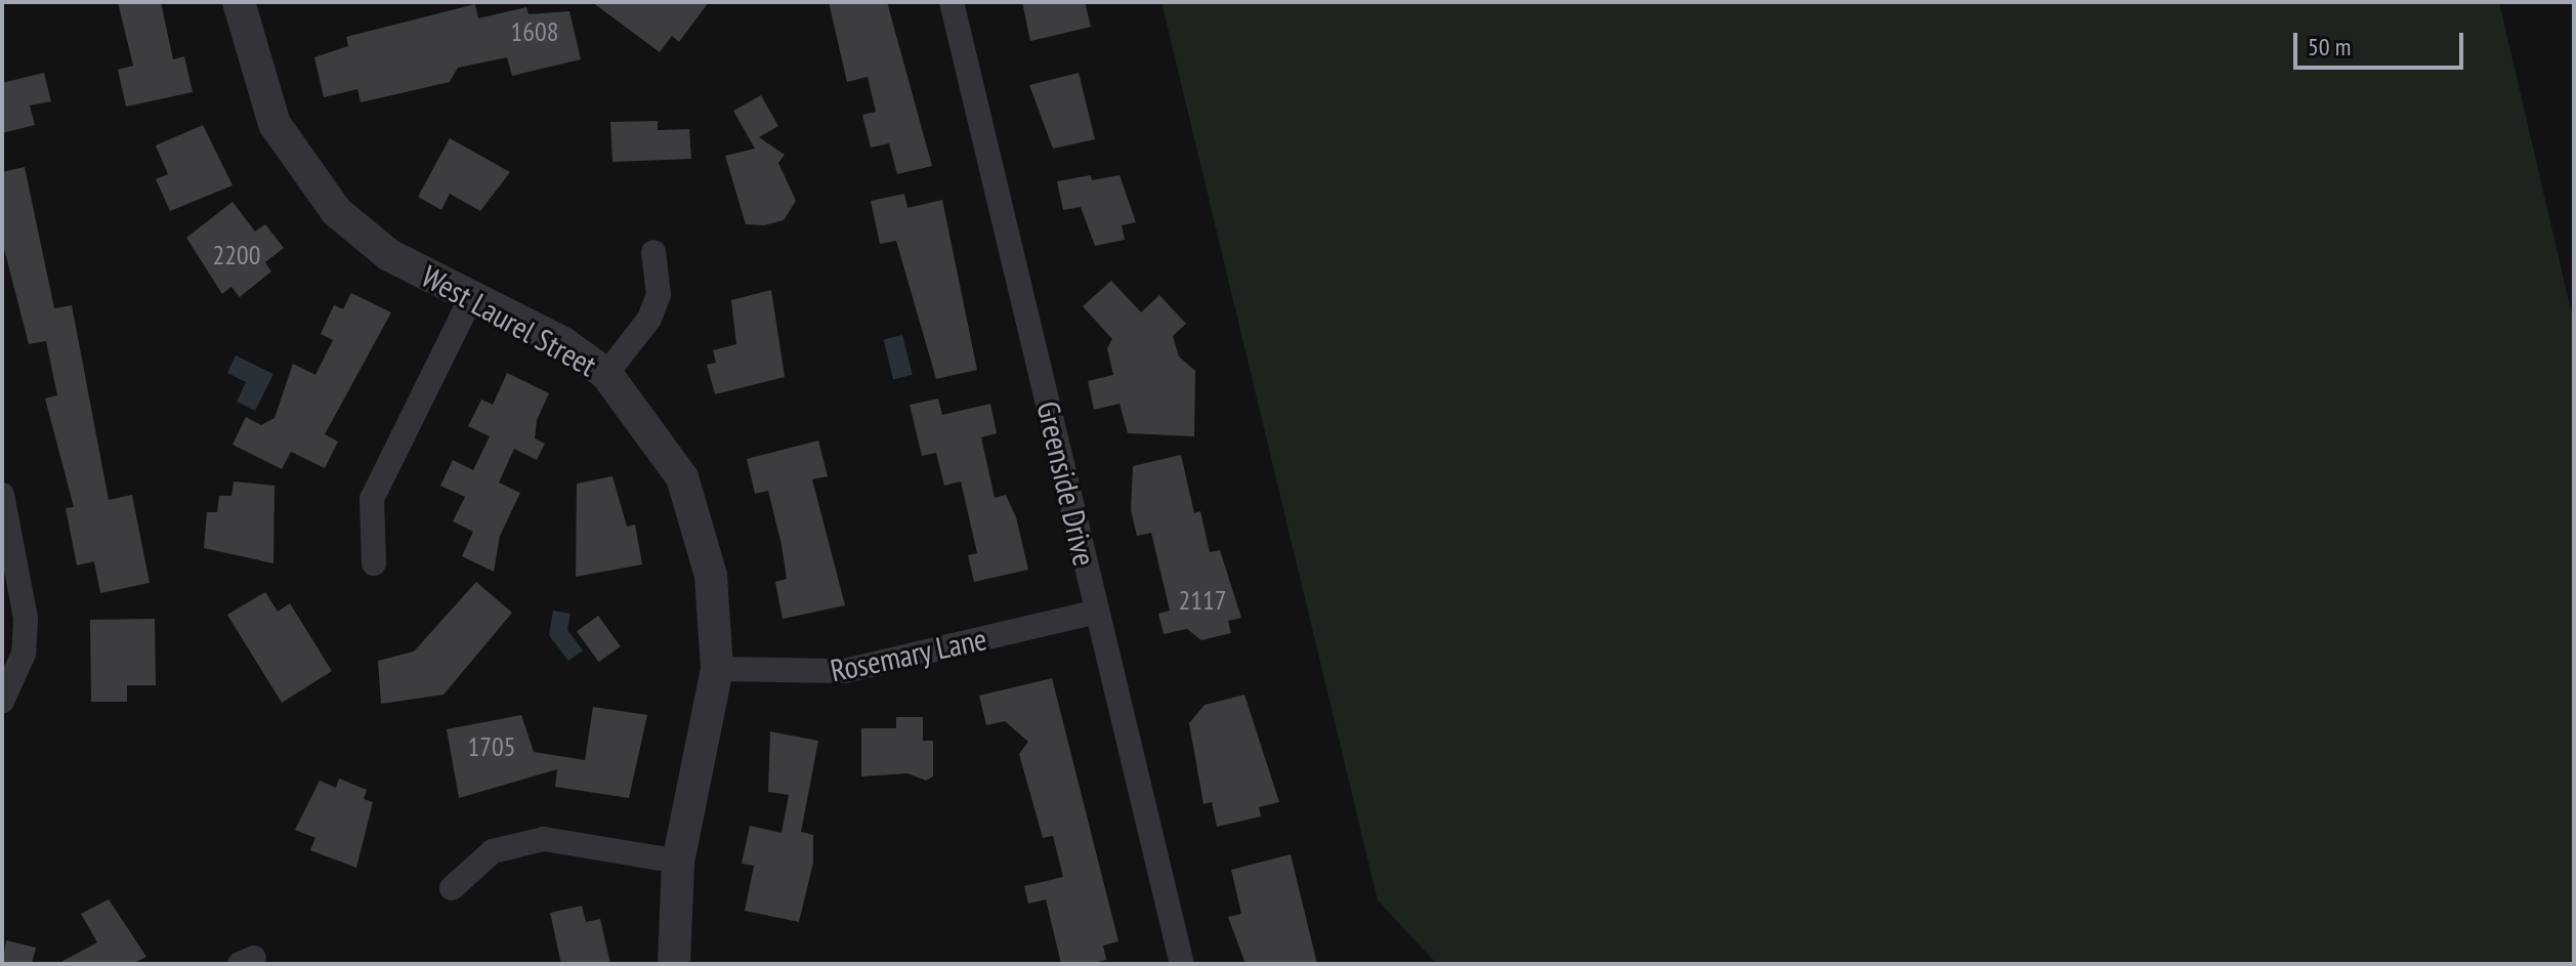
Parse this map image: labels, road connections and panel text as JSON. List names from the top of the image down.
{
  "streets": {
    "street": ["West Laurel Street", "Greenside Drive", "Rosemary Lane"]
  },
  "crossings": [
    ["West Laurel Street", "Rosemary Lane"],
    ["Greenside Drive", "Rosemary Lane"]
  ],
  "house_numbers": [
    "1608",
    "2200",
    "2117",
    "1705"
  ],
  "scale_bar": "50 m"
}
